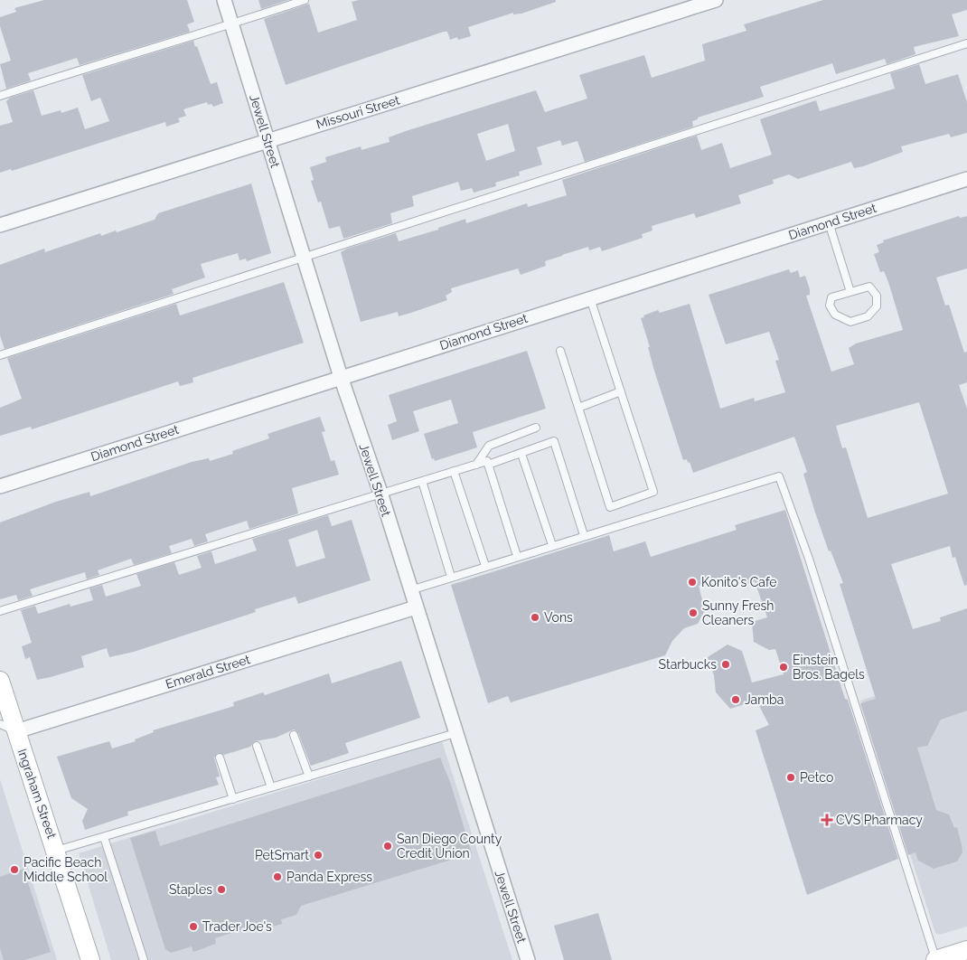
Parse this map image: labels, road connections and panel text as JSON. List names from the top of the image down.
{
  "streets": {
    "main road": ["Ingraham Street"],
    "street": [
      "Missouri Street",
      "Jewell Street",
      "Diamond Street",
      "Emerald Street"
    ]
  },
  "crossings": [
    ["Missouri Street", "Jewell Street"],
    ["Jewell Street", "Diamond Street"],
    ["Jewell Street", "Emerald Street"],
    ["Emerald Street", "Ingraham Street"]
  ],
  "places": {
    "other": [
      "Konito's Cafe",
      "Sunny Fresh Cleaners",
      "Vons",
      "Starbucks",
      "Einstein Bros. Bagels",
      "Jamba",
      "Petco",
      "San Diego County Credit Union",
      "PetSmart",
      "Pacific Beach Middle School",
      "Panda Express",
      "Staples",
      "Trader Joe's"
    ],
    "health": ["CVS Pharmacy"]
  }
}
